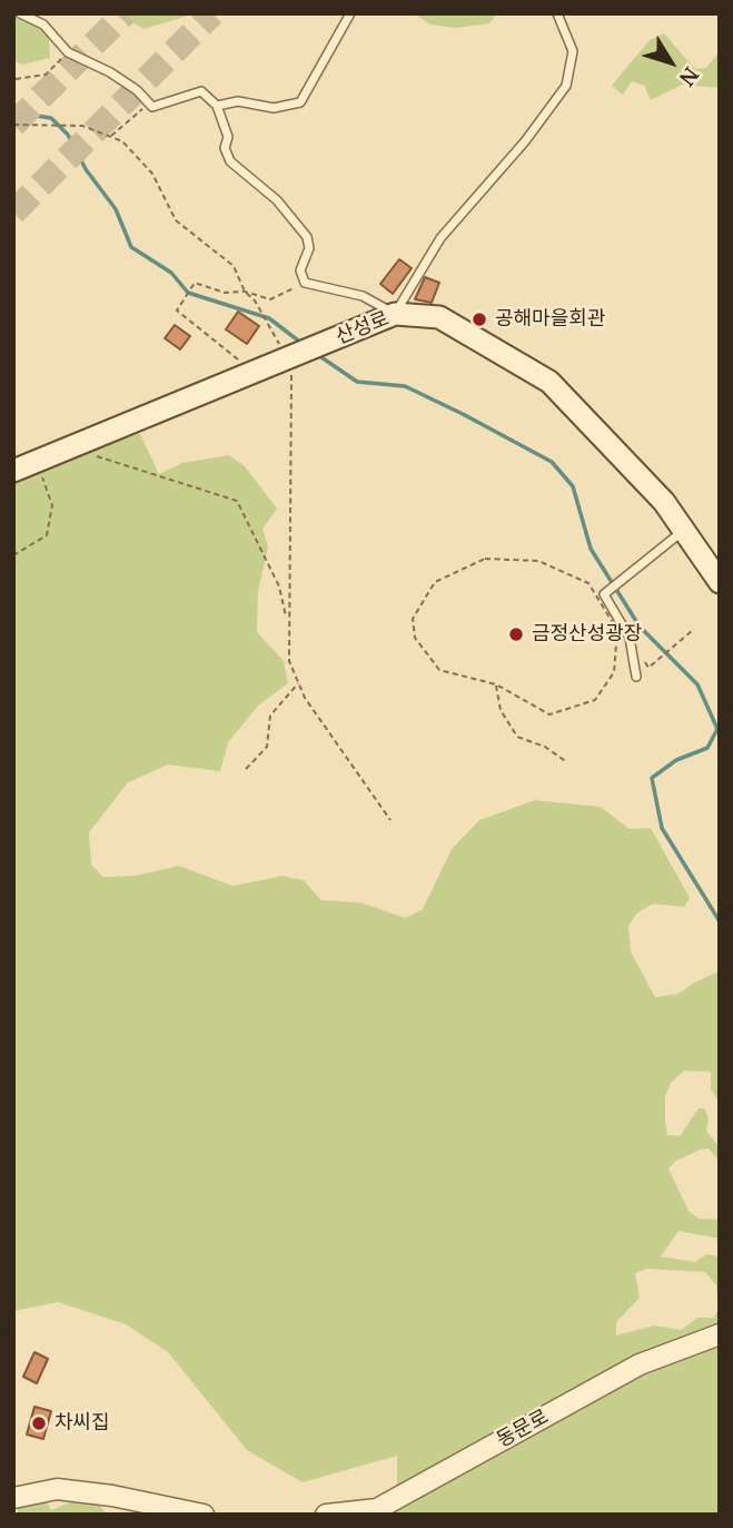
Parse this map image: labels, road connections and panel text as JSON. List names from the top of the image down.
{
  "streets": {
    "main road": ["산성로"],
    "street": ["동문로"]
  },
  "places": ["공해마을회관", "금정산성광장", "차씨집"],
  "north": "bottom right"
}
